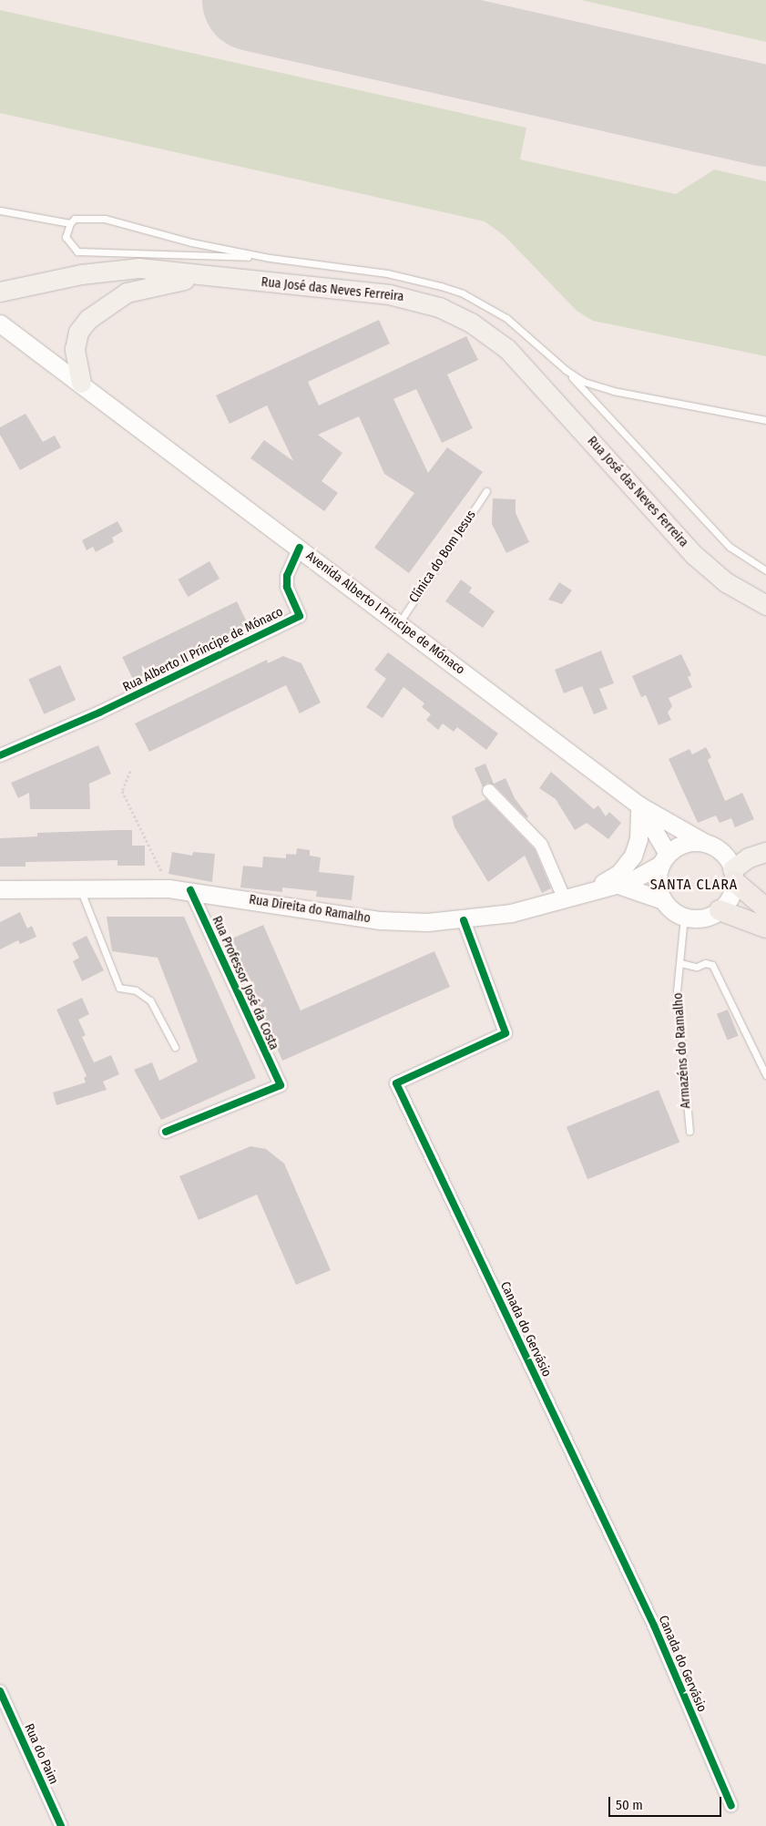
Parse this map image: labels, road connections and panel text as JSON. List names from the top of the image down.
{
  "streets": {
    "main road": ["Rua José das Neves Ferreira", "Avenida Alberto I Príncipe de Mónaco", "Rua Direita do Ramalho"],
    "street": [
      "Rua Alberto II Príncipe de Mónaco",
      "Rua Professor José da Costa",
      "Canada do Gervásio",
      "Rua do Paim"
    ],
    "lane": ["Clínica do Bom Jesus", "Armazéns do Ramalho"]
  },
  "crossings": [
    ["Clínica do Bom Jesus", "Avenida Alberto I Príncipe de Mónaco"],
    ["Avenida Alberto I Príncipe de Mónaco", "Rua Alberto II Príncipe de Mónaco"],
    ["Avenida Alberto I Príncipe de Mónaco", "Rua Direita do Ramalho"],
    ["Avenida Alberto I Príncipe de Mónaco", "Armazéns do Ramalho"],
    ["Rua Direita do Ramalho", "Rua Professor José da Costa"],
    ["Rua Direita do Ramalho", "Armazéns do Ramalho"],
    ["Rua Direita do Ramalho", "Canada do Gervásio"]
  ],
  "districts": ["SANTA CLARA"],
  "scale_bar": "50 m"
}
